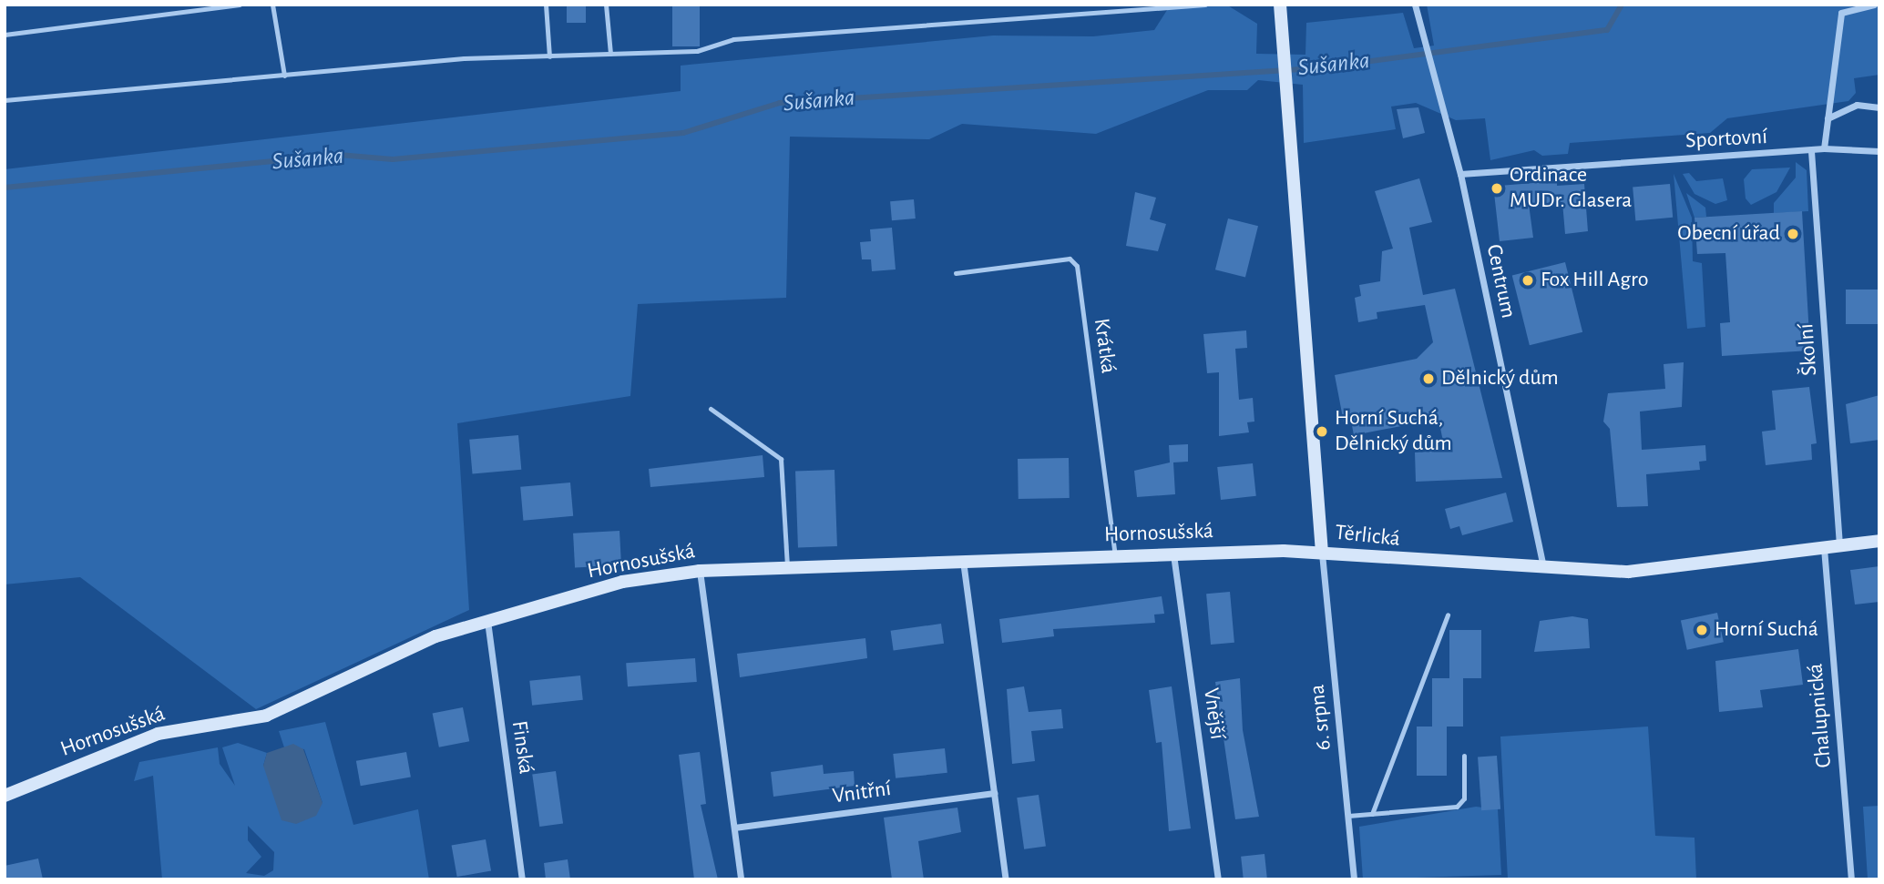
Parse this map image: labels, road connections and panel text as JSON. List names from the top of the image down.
{
  "streets": {
    "street": [
      "Sportovní",
      "Centrum",
      "Školní",
      "Hornosušská",
      "Těrlická",
      "Vnější",
      "Chalupnická",
      "6. srpna",
      "Finská",
      "Vnitřní"
    ],
    "lane": ["Krátká"]
  },
  "crossings": [
    ["Sportovní", "Centrum"],
    ["Sportovní", "Školní"],
    ["Centrum", "Těrlická"],
    ["Krátká", "Hornosušská"],
    ["Školní", "Těrlická"],
    ["Hornosušská", "Těrlická"],
    ["Hornosušská", "Vnější"],
    ["Hornosušská", "6. srpna"],
    ["Hornosušská", "Finská"],
    ["Těrlická", "Chalupnická"],
    ["Těrlická", "6. srpna"]
  ],
  "water": ["Sušanka"],
  "places": [
    "Ordinace MUDr. Glasera",
    "Obecní úřad",
    "Fox Hill Agro",
    "Dělnický dům",
    "Horní Suchá, Dělnický dům",
    "Horní Suchá"
  ]
}
